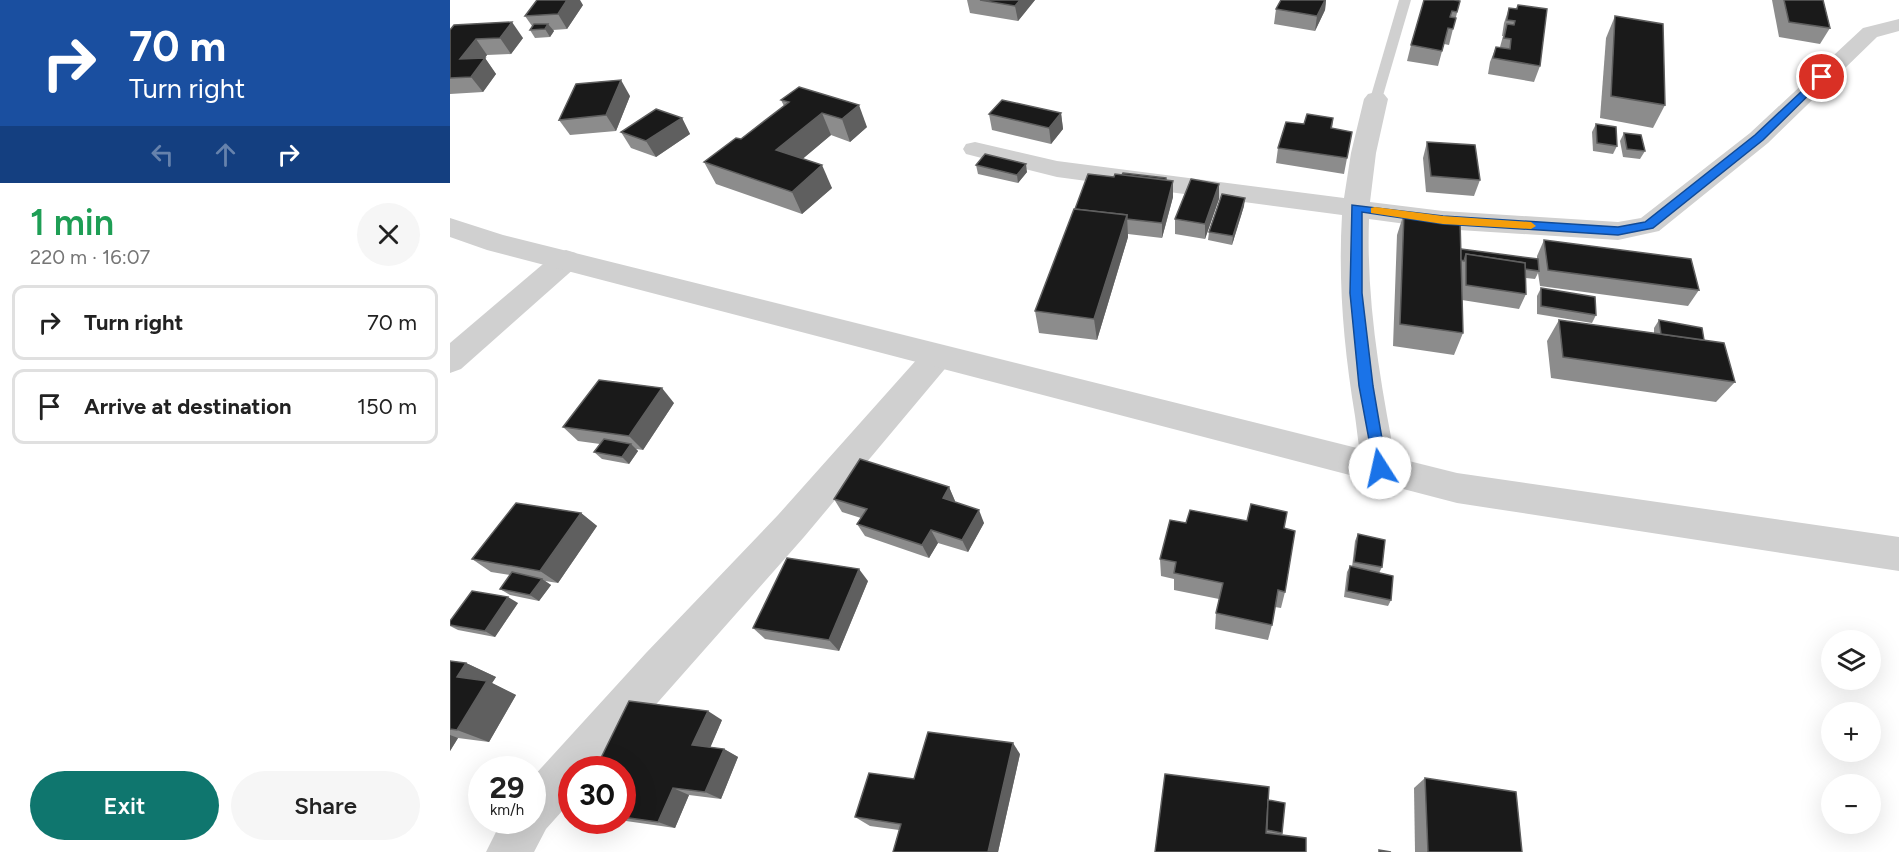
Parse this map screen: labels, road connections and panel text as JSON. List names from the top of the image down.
{
  "page": {
    "turn": ["70 m", "Turn right"],
    "heading": ["1 min", "220 m · 16:07"],
    "list": [
      {
        "name": "Turn right",
        "value": "70 m"
      },
      {
        "name": "Arrive at destination",
        "value": "150 m"
      }
    ],
    "map_buttons": ["+", "−"],
    "speed": "29 km/h",
    "limit": "30",
    "buttons": ["Exit", "Share"]
  }
}
